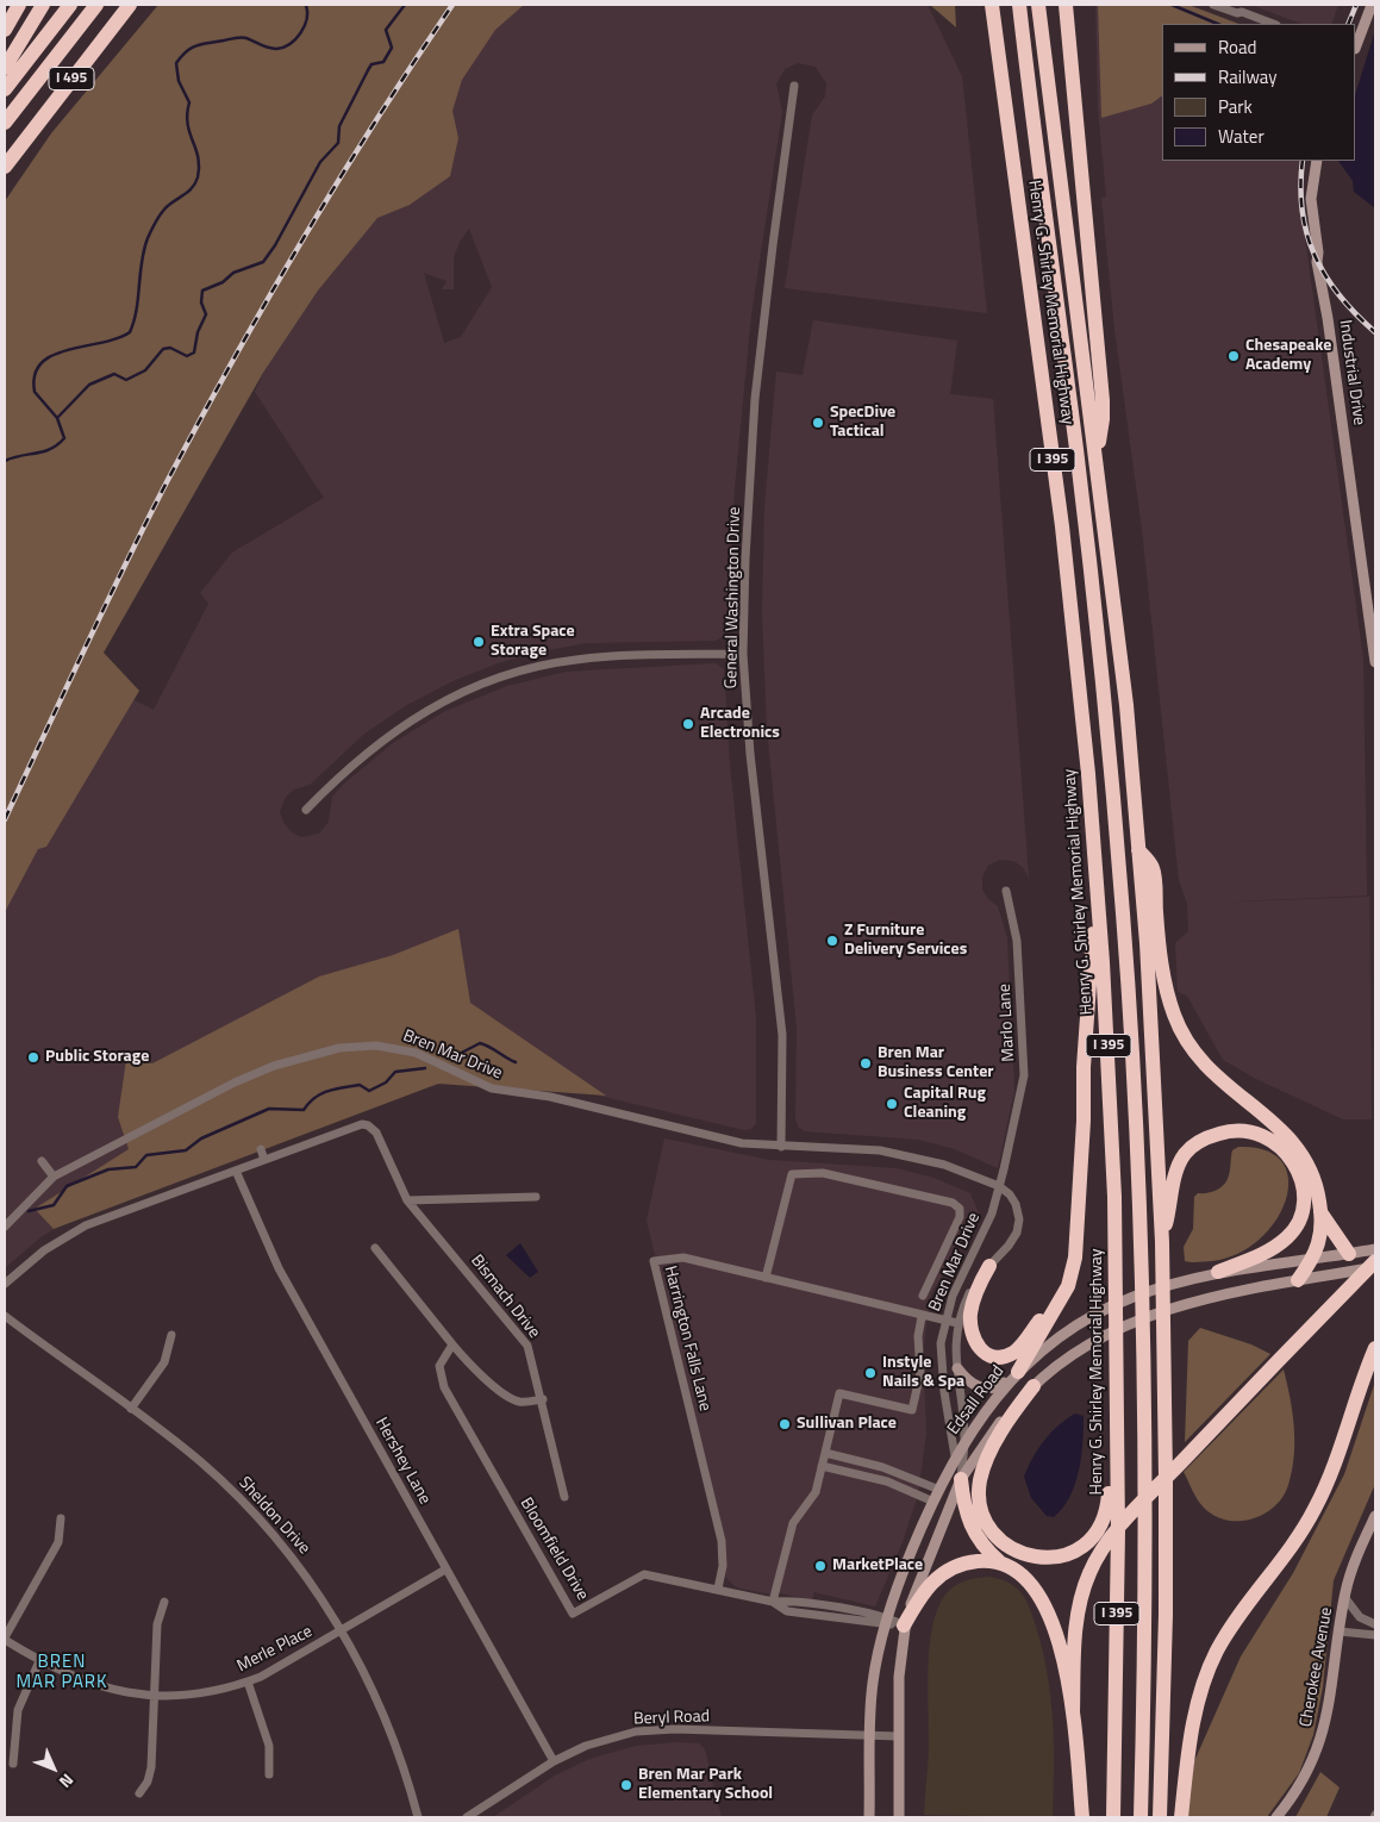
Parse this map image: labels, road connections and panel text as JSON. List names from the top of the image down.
{
  "streets": {
    "highway": ["I 495", "Henry G. Shirley Memorial Highway", "I 395"],
    "main road": ["Industrial Drive", "Edsall Road", "Cherokee Avenue"],
    "street": [
      "General Washington Drive",
      "Marlo Lane",
      "Bren Mar Drive",
      "Bismach Drive",
      "Harrington Falls Lane",
      "Hershey Lane",
      "Sheldon Drive",
      "Bloomfield Drive",
      "Merle Place",
      "Beryl Road"
    ]
  },
  "crossings": [
    ["General Washington Drive", "Bren Mar Drive"],
    ["Marlo Lane", "Bren Mar Drive"],
    ["Bren Mar Drive", "Harrington Falls Lane"],
    ["Bren Mar Drive", "Edsall Road"],
    ["Harrington Falls Lane", "Bloomfield Drive"],
    ["Edsall Road", "Bloomfield Drive"],
    ["Edsall Road", "Beryl Road"],
    ["Hershey Lane", "Merle Place"],
    ["Hershey Lane", "Beryl Road"],
    ["Sheldon Drive", "Merle Place"]
  ],
  "districts": ["BREN MAR PARK"],
  "places": [
    "Chesapeake Academy",
    "SpecDive Tactical",
    "Extra Space Storage",
    "Arcade Electronics",
    "Z Furniture Delivery Services",
    "Public Storage",
    "Bren Mar Business Center",
    "Capital Rug Cleaning",
    "Instyle Nails & Spa",
    "Sullivan Place",
    "MarketPlace",
    "Bren Mar Park Elementary School"
  ],
  "legend": [
    "Road",
    "Railway",
    "Park",
    "Water"
  ],
  "north": "bottom right"
}
